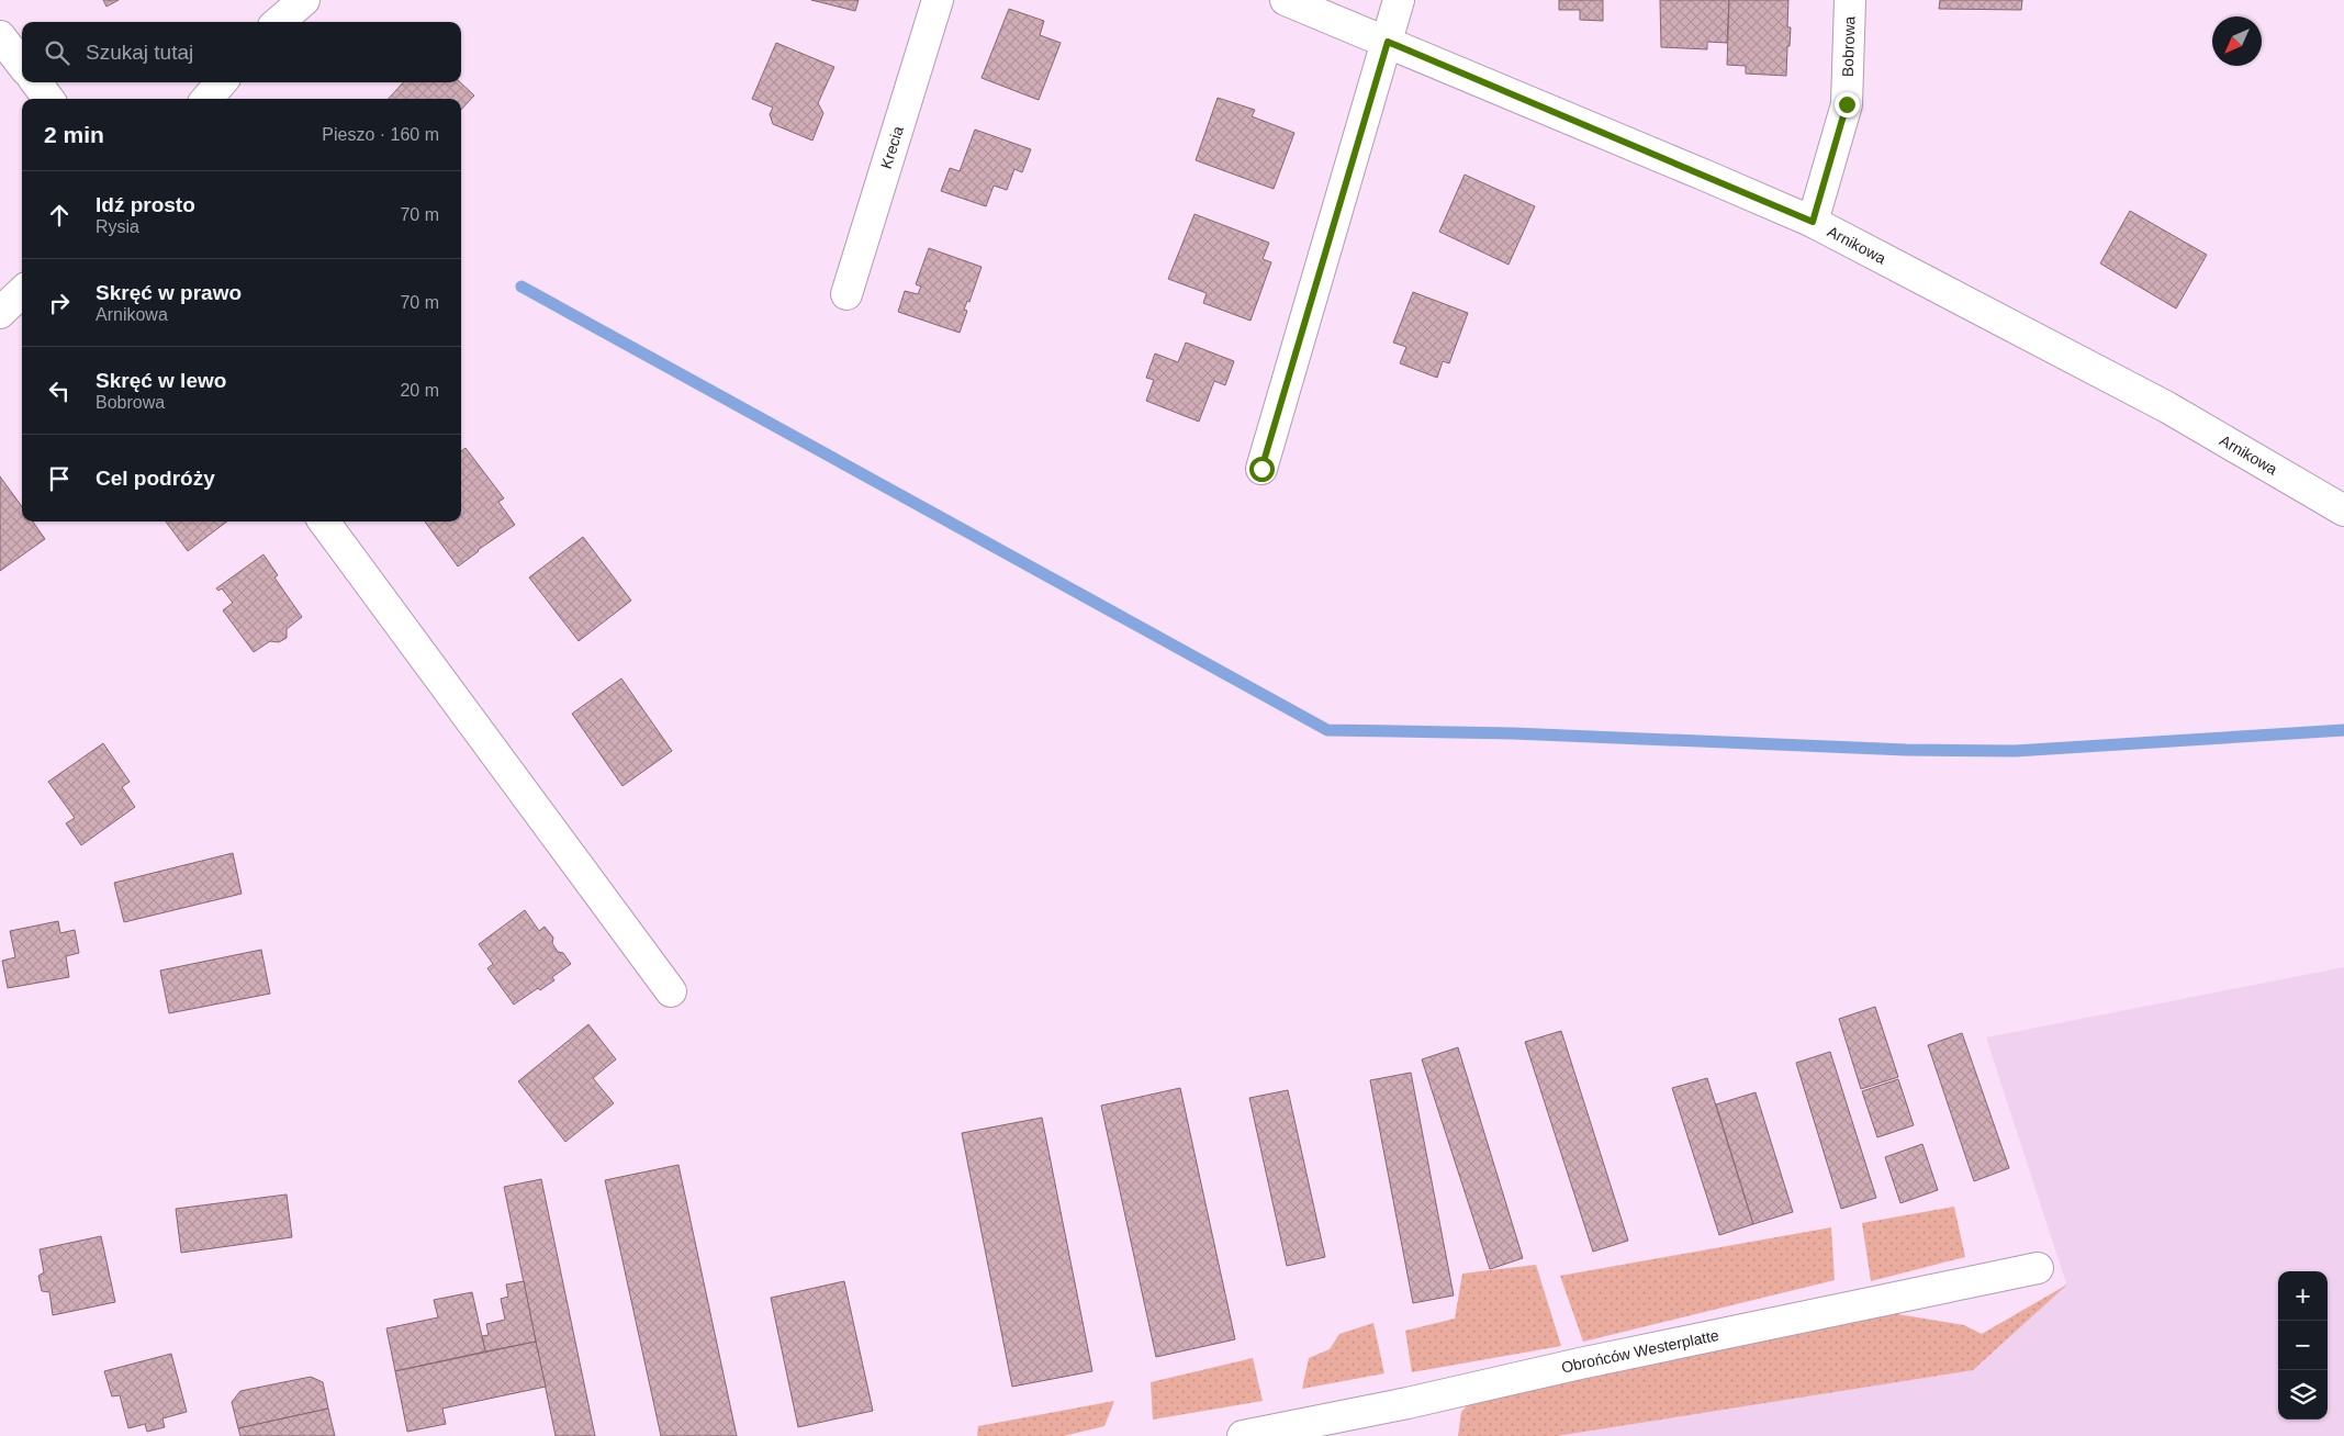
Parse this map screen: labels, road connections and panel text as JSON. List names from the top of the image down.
{
  "streets": {
    "street": [
      "Bobrowa",
      "Krecia",
      "Arnikowa",
      "Obrońców Westerplatte"
    ]
  },
  "crossings": [
    ["Bobrowa", "Arnikowa"]
  ],
  "north": "bottom left",
  "page": {
    "search": "Szukaj tutaj",
    "heading": ["2 min", "Pieszo · 160 m"],
    "list": [
      ["Idź prosto", "Rysia", "70 m"],
      ["Skręć w prawo", "Arnikowa", "70 m"],
      ["Skręć w lewo", "Bobrowa", "20 m"],
      "Cel podróży"
    ],
    "map_buttons": ["+", "−"]
  }
}
